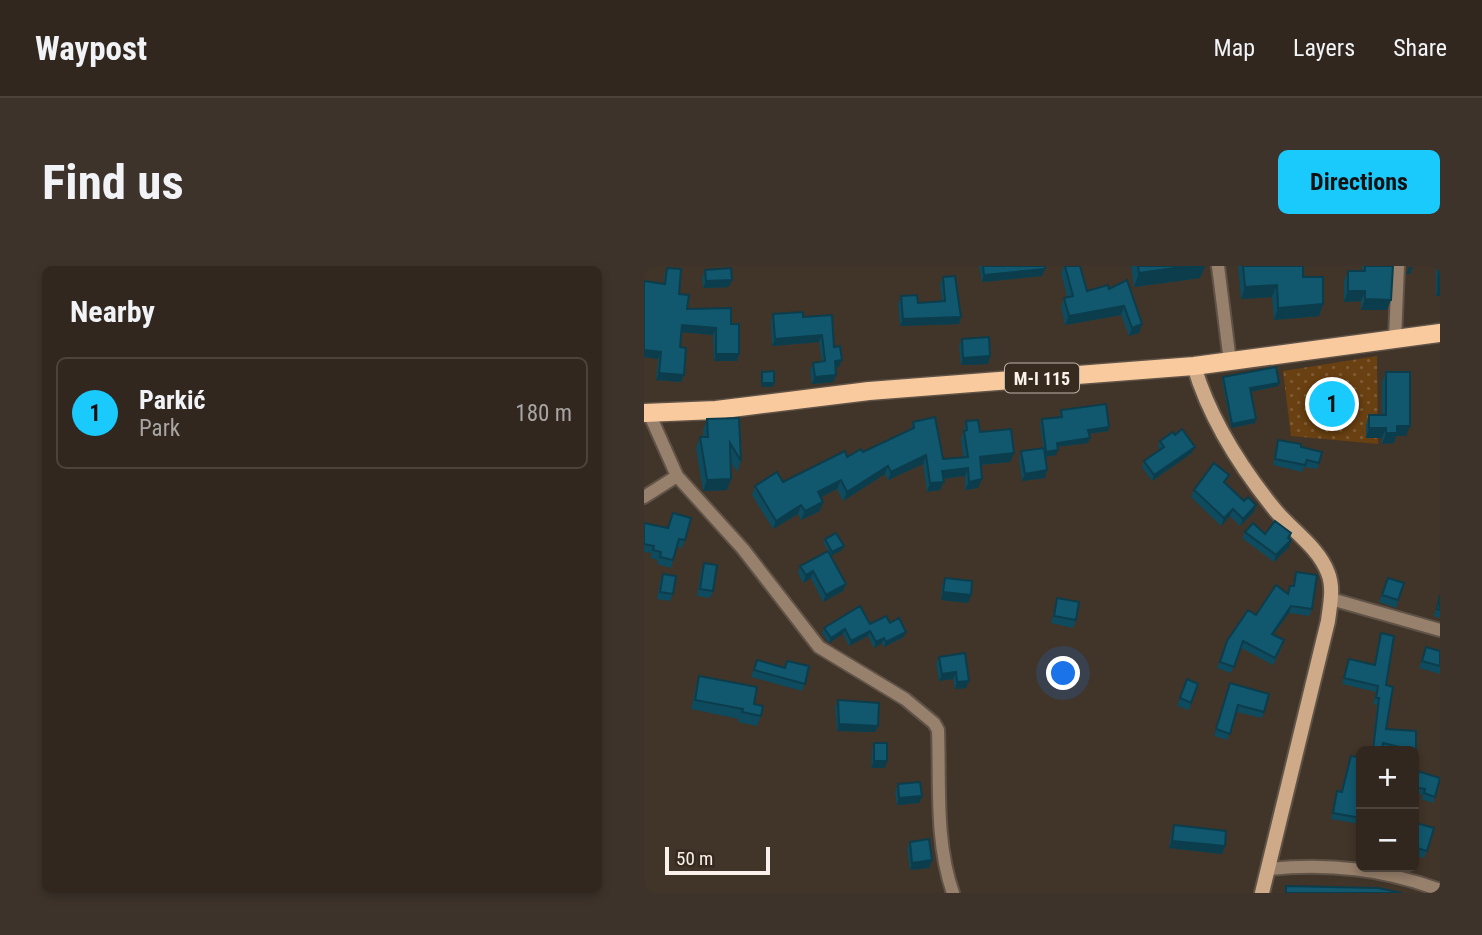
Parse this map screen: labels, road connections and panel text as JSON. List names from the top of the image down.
{
  "streets": {
    "main road": ["M-I 115"]
  },
  "scale_bar": "50 m",
  "page": {
    "header": "Waypost",
    "nav": ["Map", "Layers", "Share"],
    "buttons": "Directions",
    "title": "Find us",
    "heading": "Nearby",
    "list": [
      {
        "mark": "1",
        "name": "Parkić",
        "note": "Park",
        "value": "180 m"
      }
    ],
    "pins": "1",
    "map_buttons": ["+", "−"],
    "scale": "50 m"
  }
}
